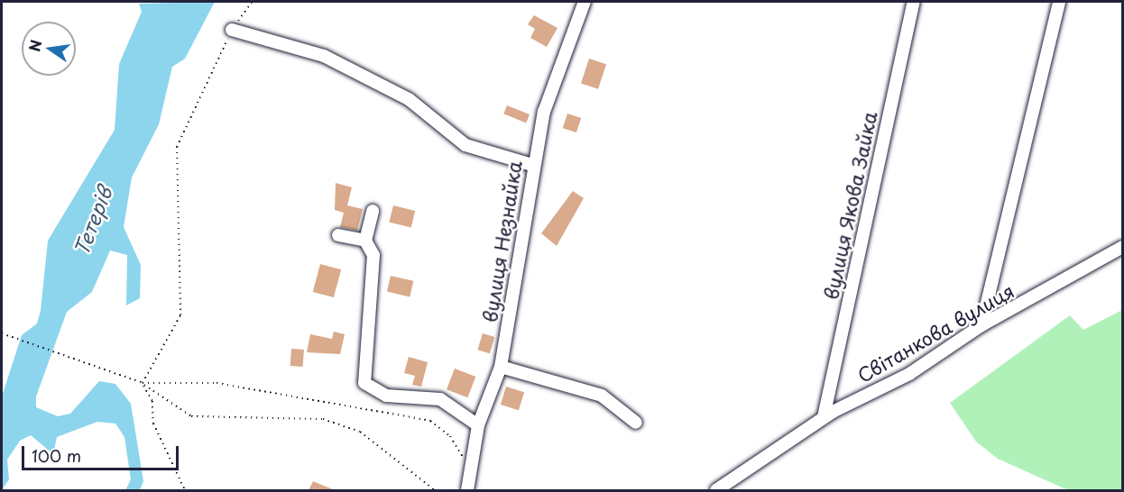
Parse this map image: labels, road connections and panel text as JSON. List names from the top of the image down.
{
  "streets": {
    "street": ["вулиця Якова Зайка", "вулиця Незнайка", "Світанкова вулиця"]
  },
  "crossings": [
    ["вулиця Якова Зайка", "Світанкова вулиця"]
  ],
  "water": ["Тетерів"],
  "scale_bar": "100 m",
  "north": "left"
}
